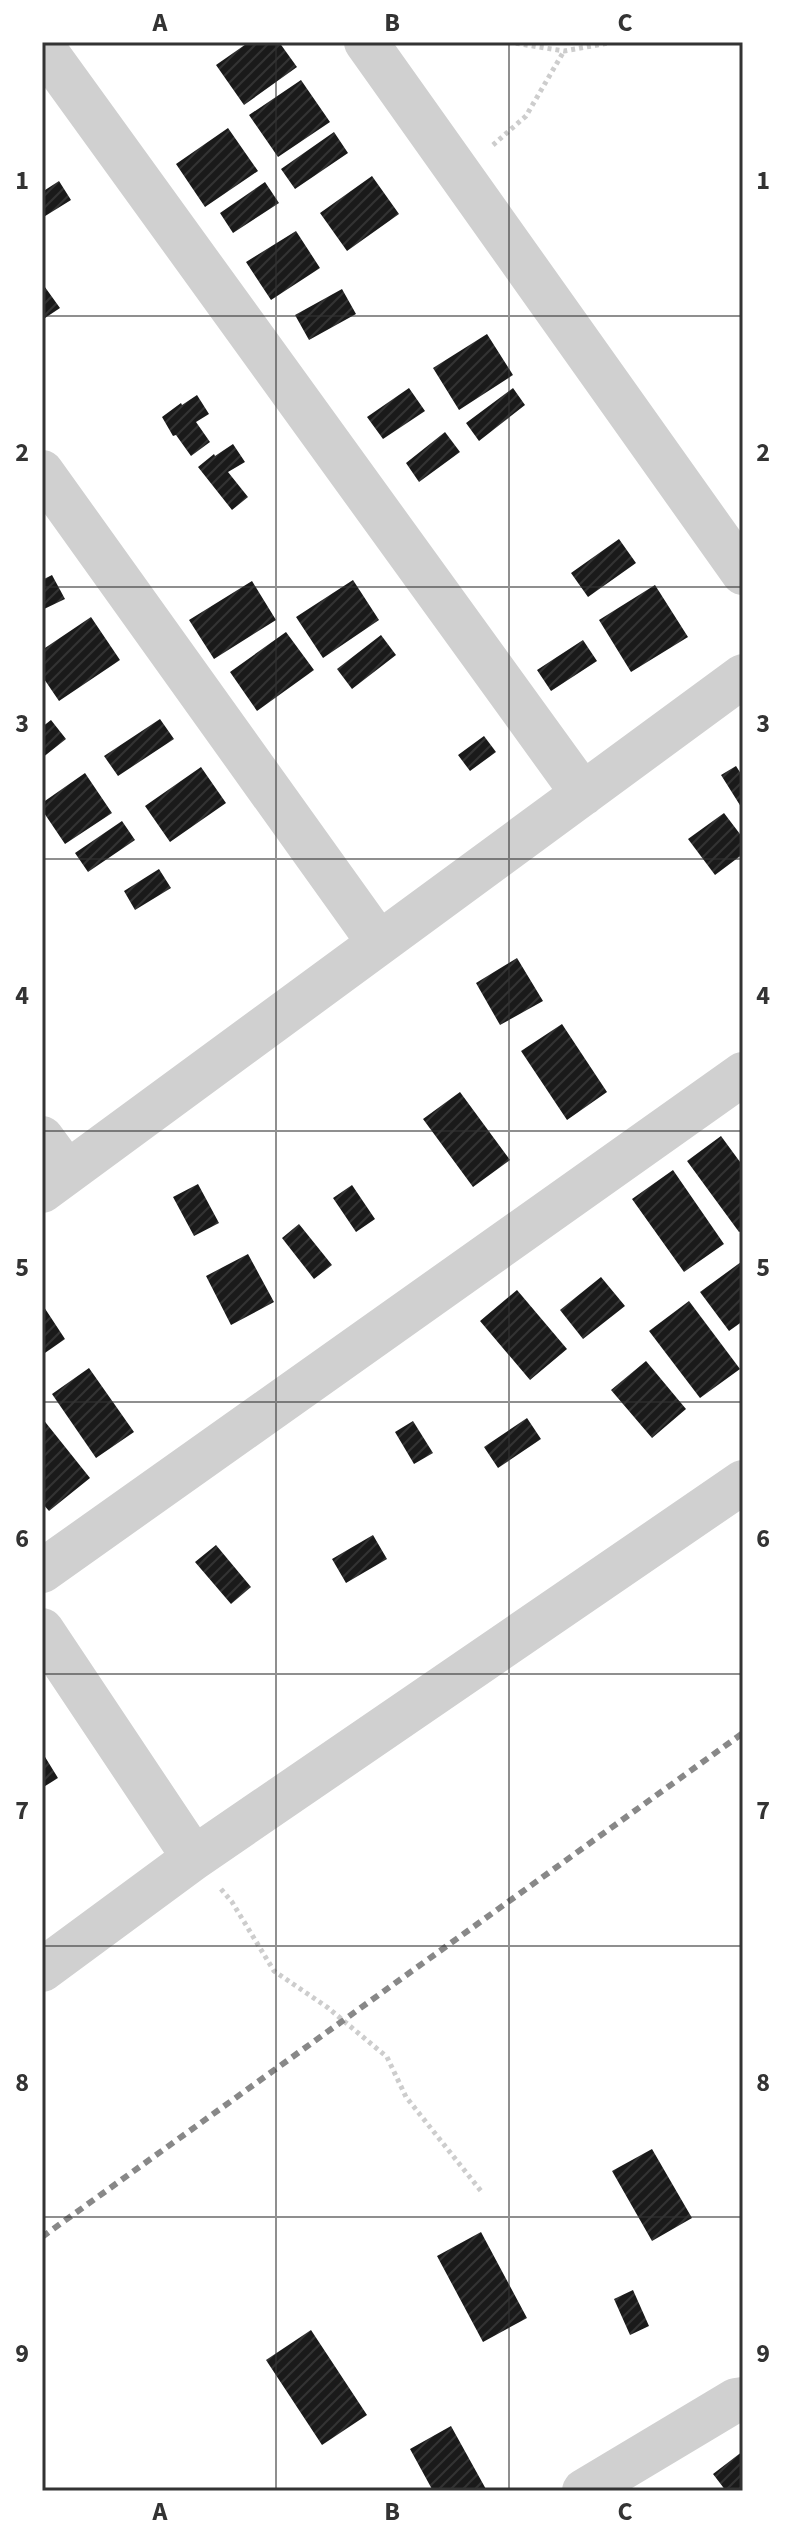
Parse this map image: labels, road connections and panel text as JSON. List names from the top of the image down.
{
  "grid": {
    "columns": ["A", "B", "C"],
    "rows": [
      "1",
      "2",
      "3",
      "4",
      "5",
      "6",
      "7",
      "8",
      "9"
    ]
  }
}
